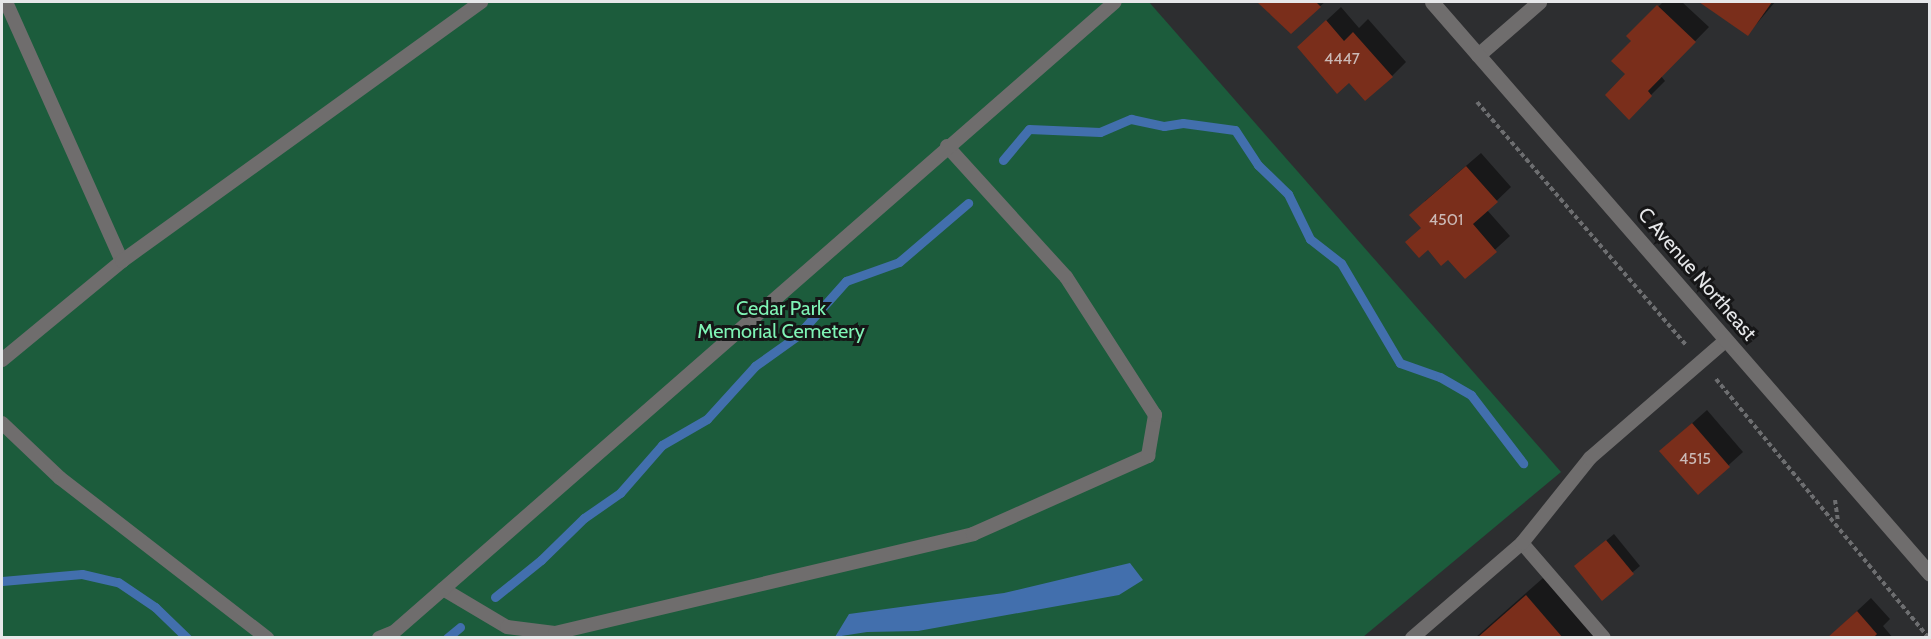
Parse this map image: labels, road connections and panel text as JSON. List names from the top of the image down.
{
  "streets": {
    "street": ["C Avenue Northeast"]
  },
  "parks": ["Cedar Park Memorial Cemetery"],
  "house_numbers": ["4447", "4501", "4515"]
}
